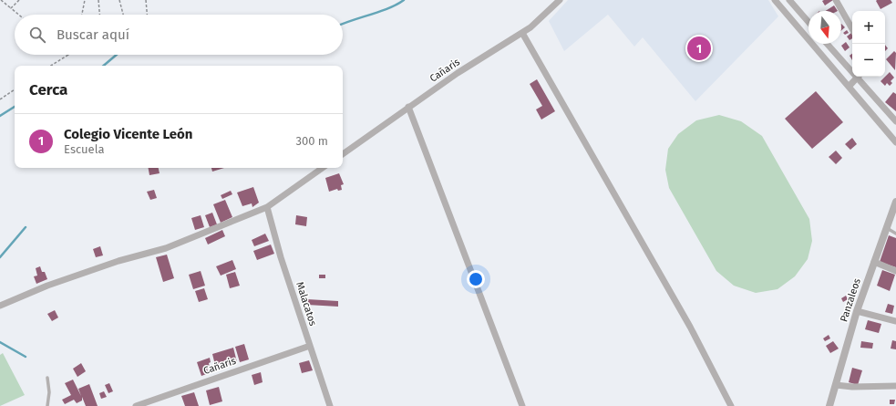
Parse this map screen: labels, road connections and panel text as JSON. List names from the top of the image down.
{
  "streets": {
    "street": ["Cañaris", "Panzaleos", "Malacatos"]
  },
  "crossings": [
    ["Cañaris", "Malacatos"]
  ],
  "north": "bottom",
  "page": {
    "map_buttons": ["+", "−"],
    "search": "Buscar aquí",
    "pins": "1",
    "heading": "Cerca",
    "list": [
      {
        "mark": "1",
        "name": "Colegio Vicente León",
        "note": "Escuela",
        "value": "300 m"
      }
    ]
  }
}
